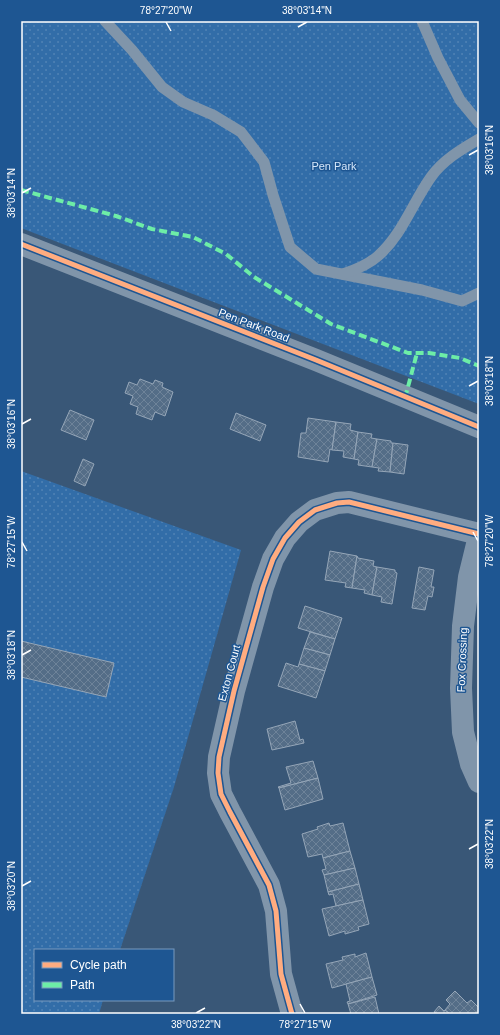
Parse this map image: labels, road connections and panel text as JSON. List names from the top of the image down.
{
  "streets": {
    "street": ["Pen Park Road", "Fox Crossing", "Exton Court"]
  },
  "crossings": [
    ["Fox Crossing", "Exton Court"]
  ],
  "parks": ["Pen Park"],
  "legend": ["Cycle path", "Path"],
  "coordinates": [
    "78°27'20\"W",
    "38°03'14\"N",
    "38°03'16\"N",
    "38°03'18\"N",
    "78°27'15\"W",
    "38°03'22\"N",
    "38°03'20\"N"
  ]
}
